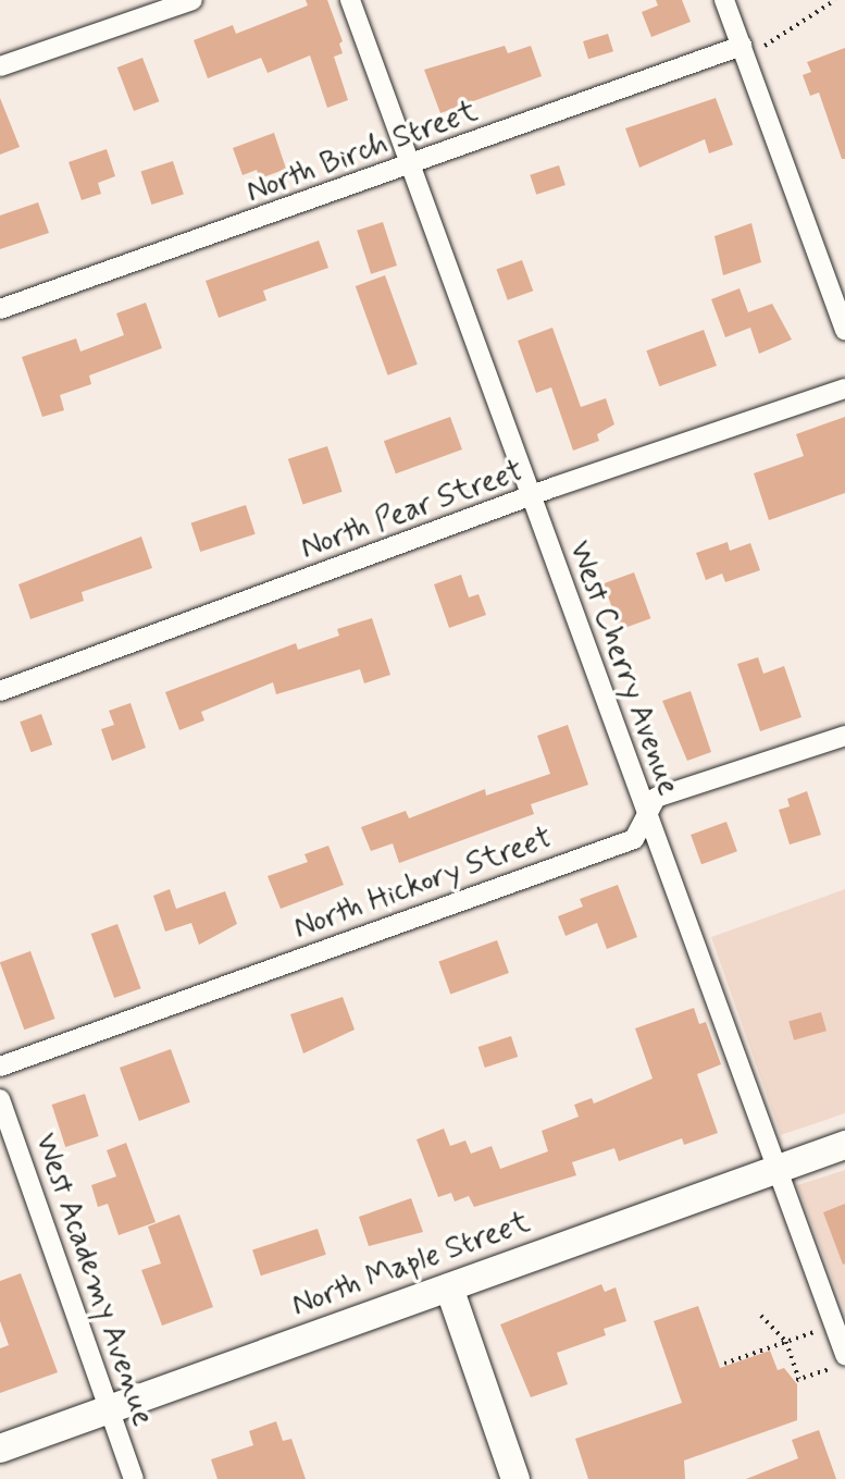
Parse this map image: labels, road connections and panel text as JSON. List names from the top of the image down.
{
  "streets": {
    "main road": ["North Maple Street"],
    "street": [
      "North Birch Street",
      "North Pear Street",
      "West Cherry Avenue",
      "North Hickory Street",
      "West Academy Avenue"
    ]
  },
  "crossings": [
    ["North Birch Street", "West Cherry Avenue"],
    ["North Pear Street", "West Cherry Avenue"],
    ["West Cherry Avenue", "North Hickory Street"],
    ["West Cherry Avenue", "North Maple Street"],
    ["North Maple Street", "West Academy Avenue"]
  ]
}
